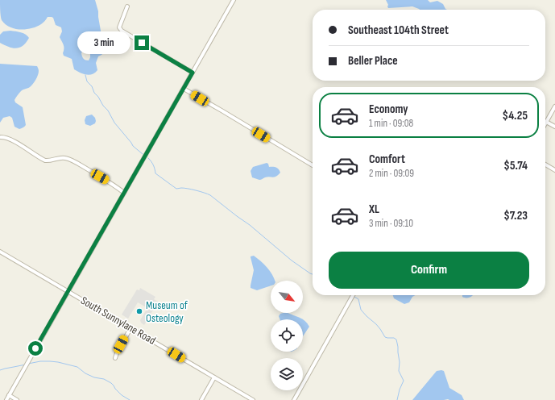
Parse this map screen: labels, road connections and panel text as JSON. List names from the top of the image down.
{
  "streets": {
    "street": ["South Sunnylane Road"]
  },
  "places": ["Museum of Osteology"],
  "north": "bottom right",
  "page": {
    "banner": ["Southeast 104th Street", "Beller Place"],
    "bubble": "3 min",
    "list": [
      {
        "name": "Economy",
        "note": "1 min · 09:08",
        "value": "$4.25"
      },
      {
        "name": "Comfort",
        "note": "2 min · 09:09",
        "value": "$5.74"
      },
      {
        "name": "XL",
        "note": "3 min · 09:10",
        "value": "$7.23"
      }
    ],
    "buttons": "Confirm"
  }
}
